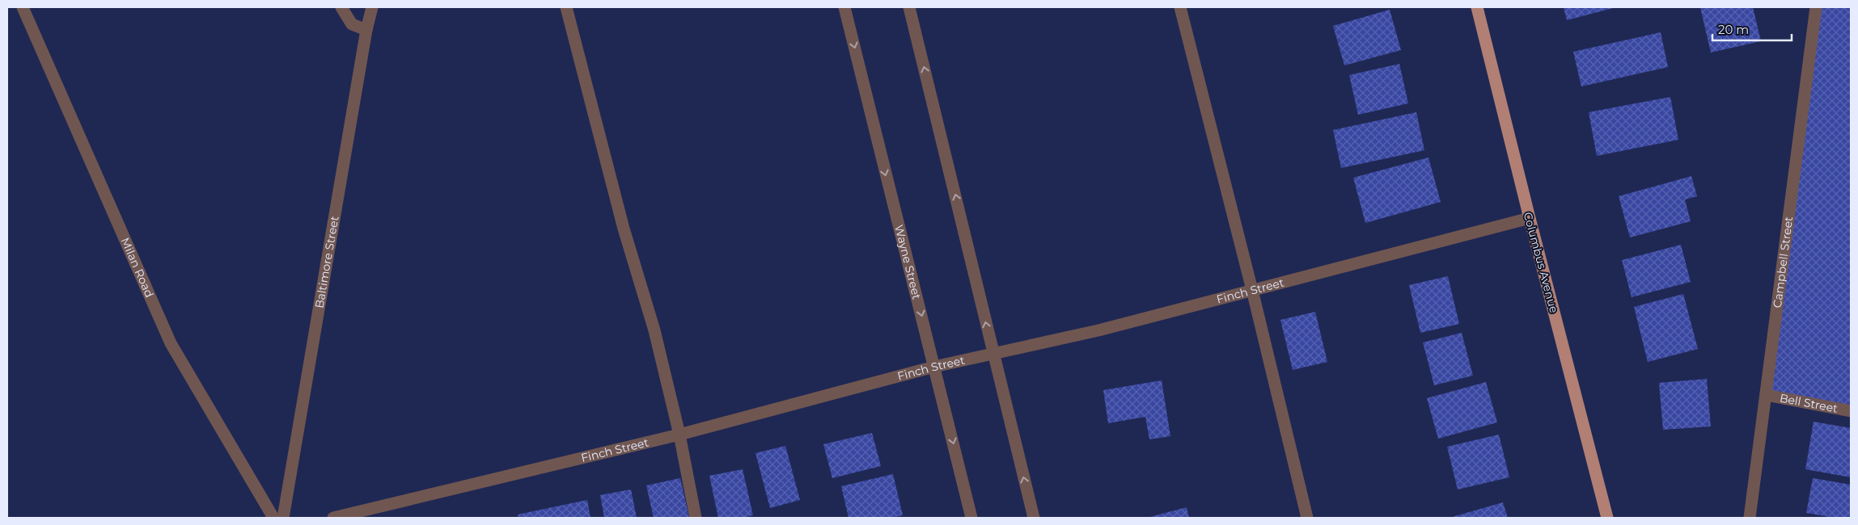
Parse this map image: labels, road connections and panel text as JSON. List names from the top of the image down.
{
  "streets": {
    "main road": ["Columbus Avenue"],
    "street": [
      "Baltimore Street",
      "Wayne Street",
      "Campbell Street",
      "Milan Road",
      "Finch Street",
      "Bell Street"
    ]
  },
  "crossings": [
    ["Wayne Street", "Finch Street"],
    ["Columbus Avenue", "Finch Street"],
    ["Campbell Street", "Bell Street"]
  ],
  "scale_bar": "20 m"
}
